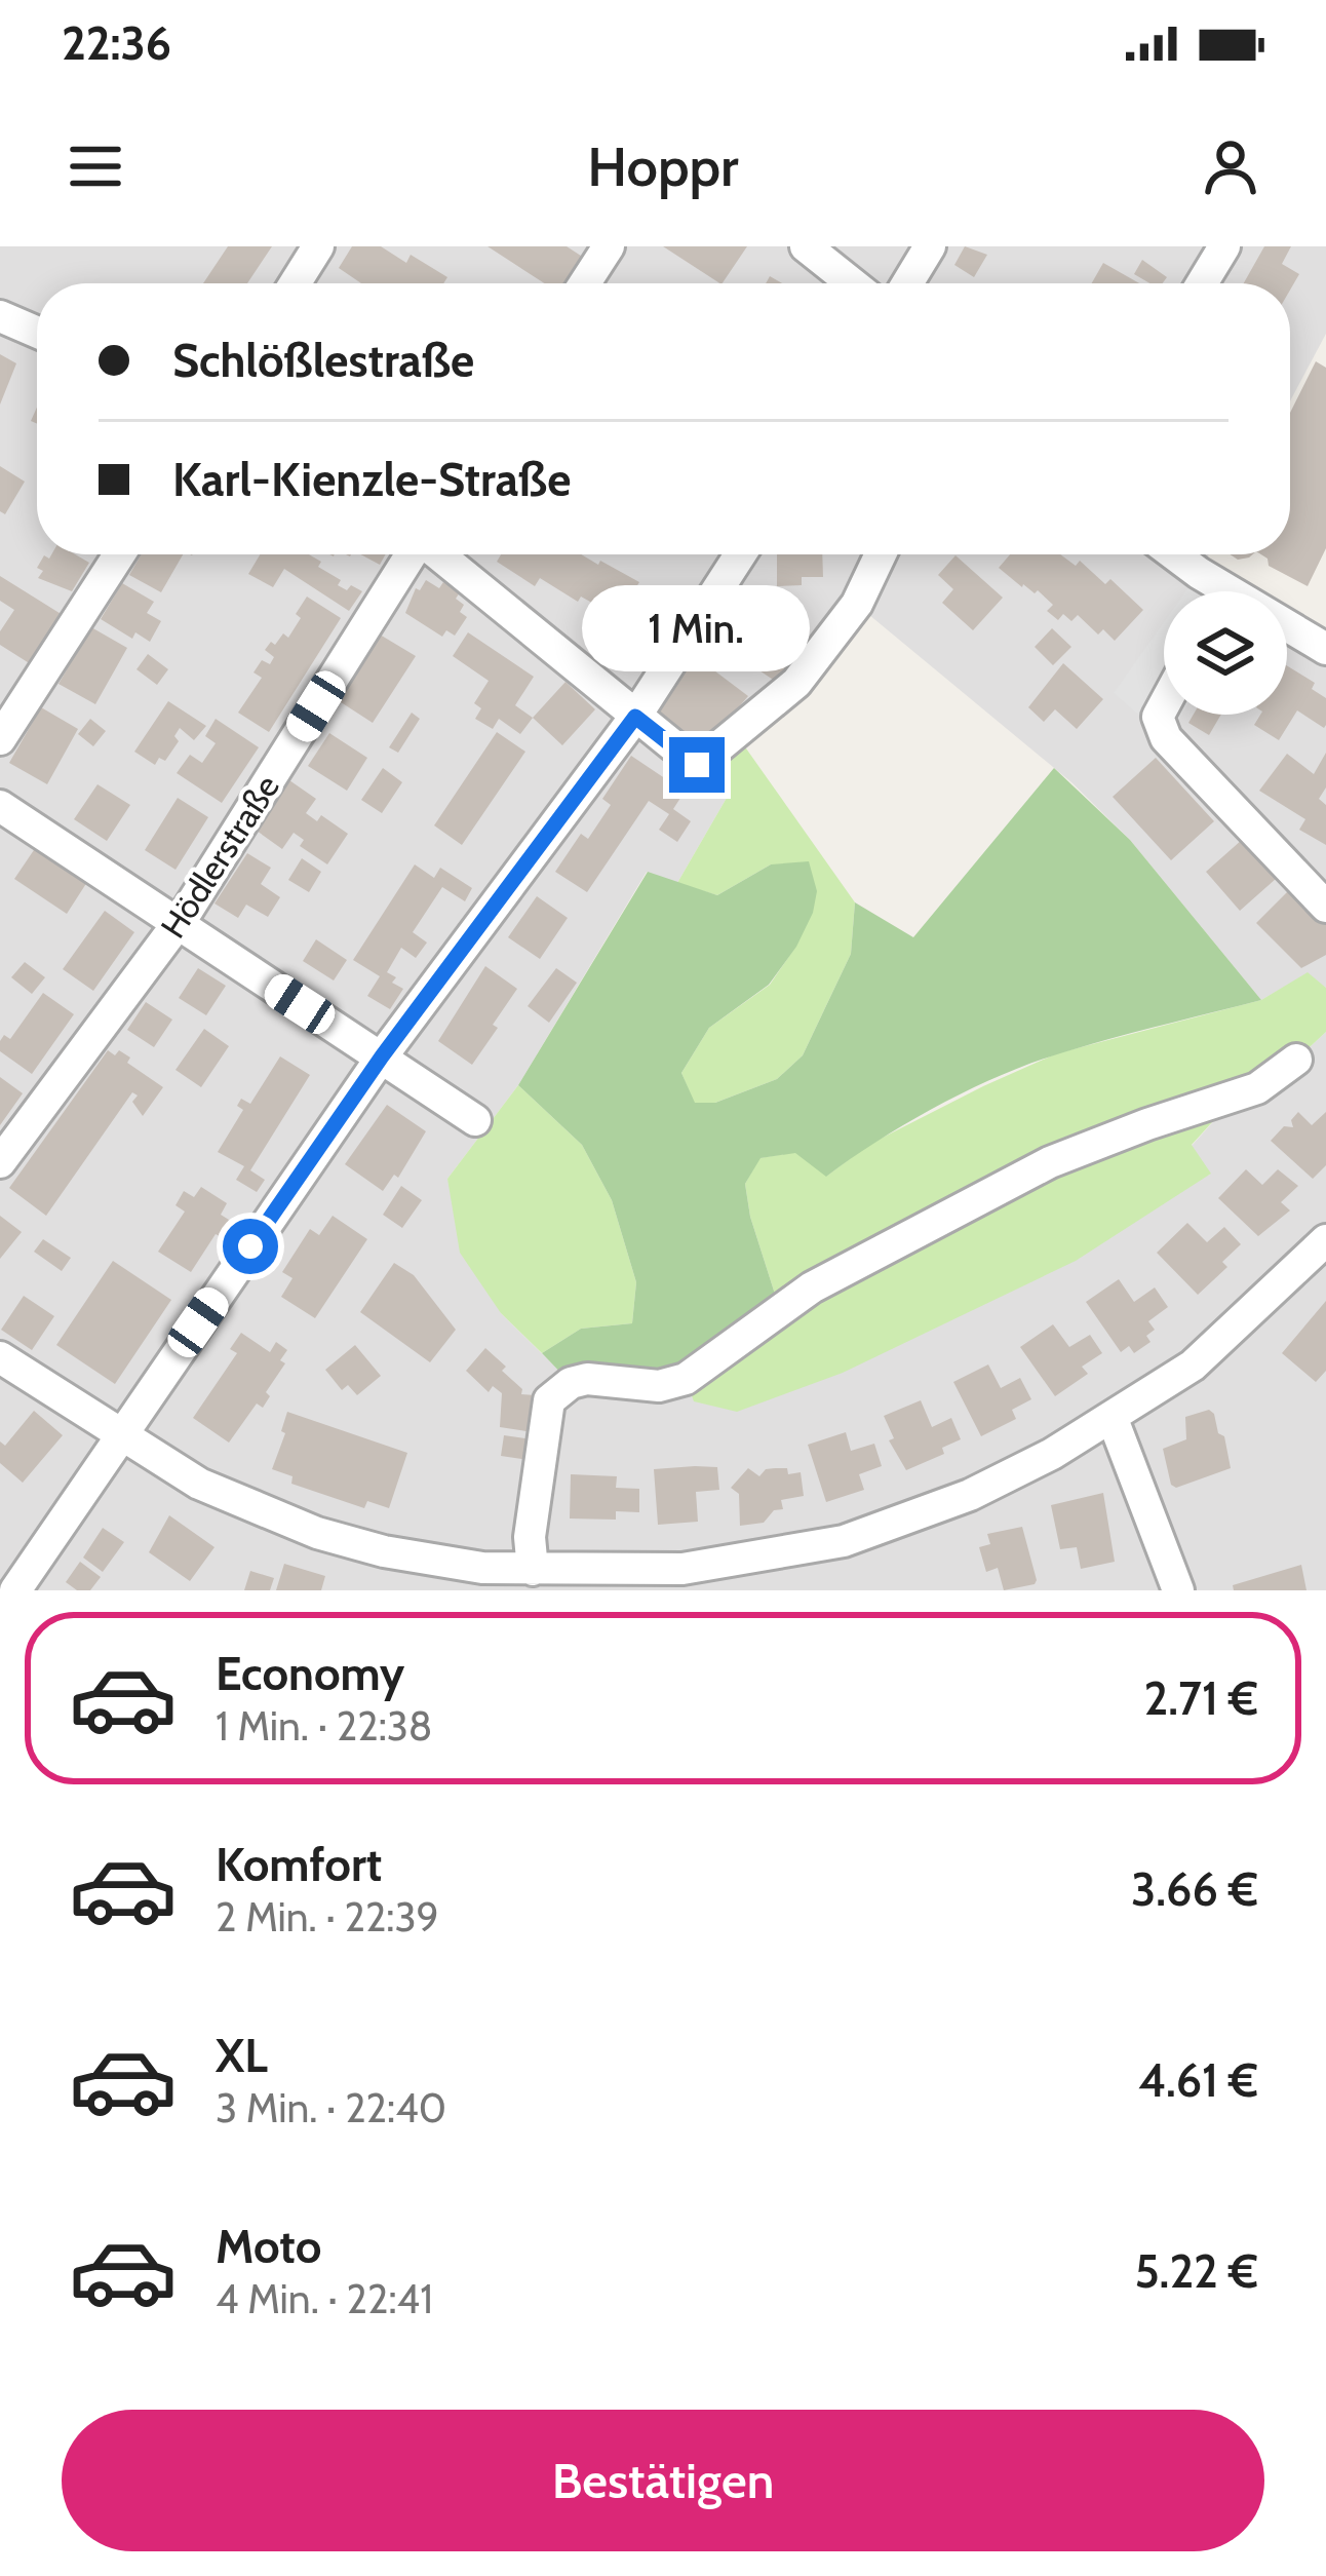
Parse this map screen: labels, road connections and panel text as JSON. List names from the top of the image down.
{
  "streets": {
    "street": ["Hödlerstraße"]
  },
  "page": {
    "status": "22:36",
    "header": "Hoppr",
    "banner": ["Schlößlestraße", "Karl-Kienzle-Straße"],
    "bubble": "1 Min.",
    "list": [
      {
        "name": "Economy",
        "note": "1 Min. · 22:38",
        "value": "2.71 €"
      },
      {
        "name": "Komfort",
        "note": "2 Min. · 22:39",
        "value": "3.66 €"
      },
      {
        "name": "XL",
        "note": "3 Min. · 22:40",
        "value": "4.61 €"
      },
      {
        "name": "Moto",
        "note": "4 Min. · 22:41",
        "value": "5.22 €"
      }
    ],
    "buttons": "Bestätigen"
  }
}
